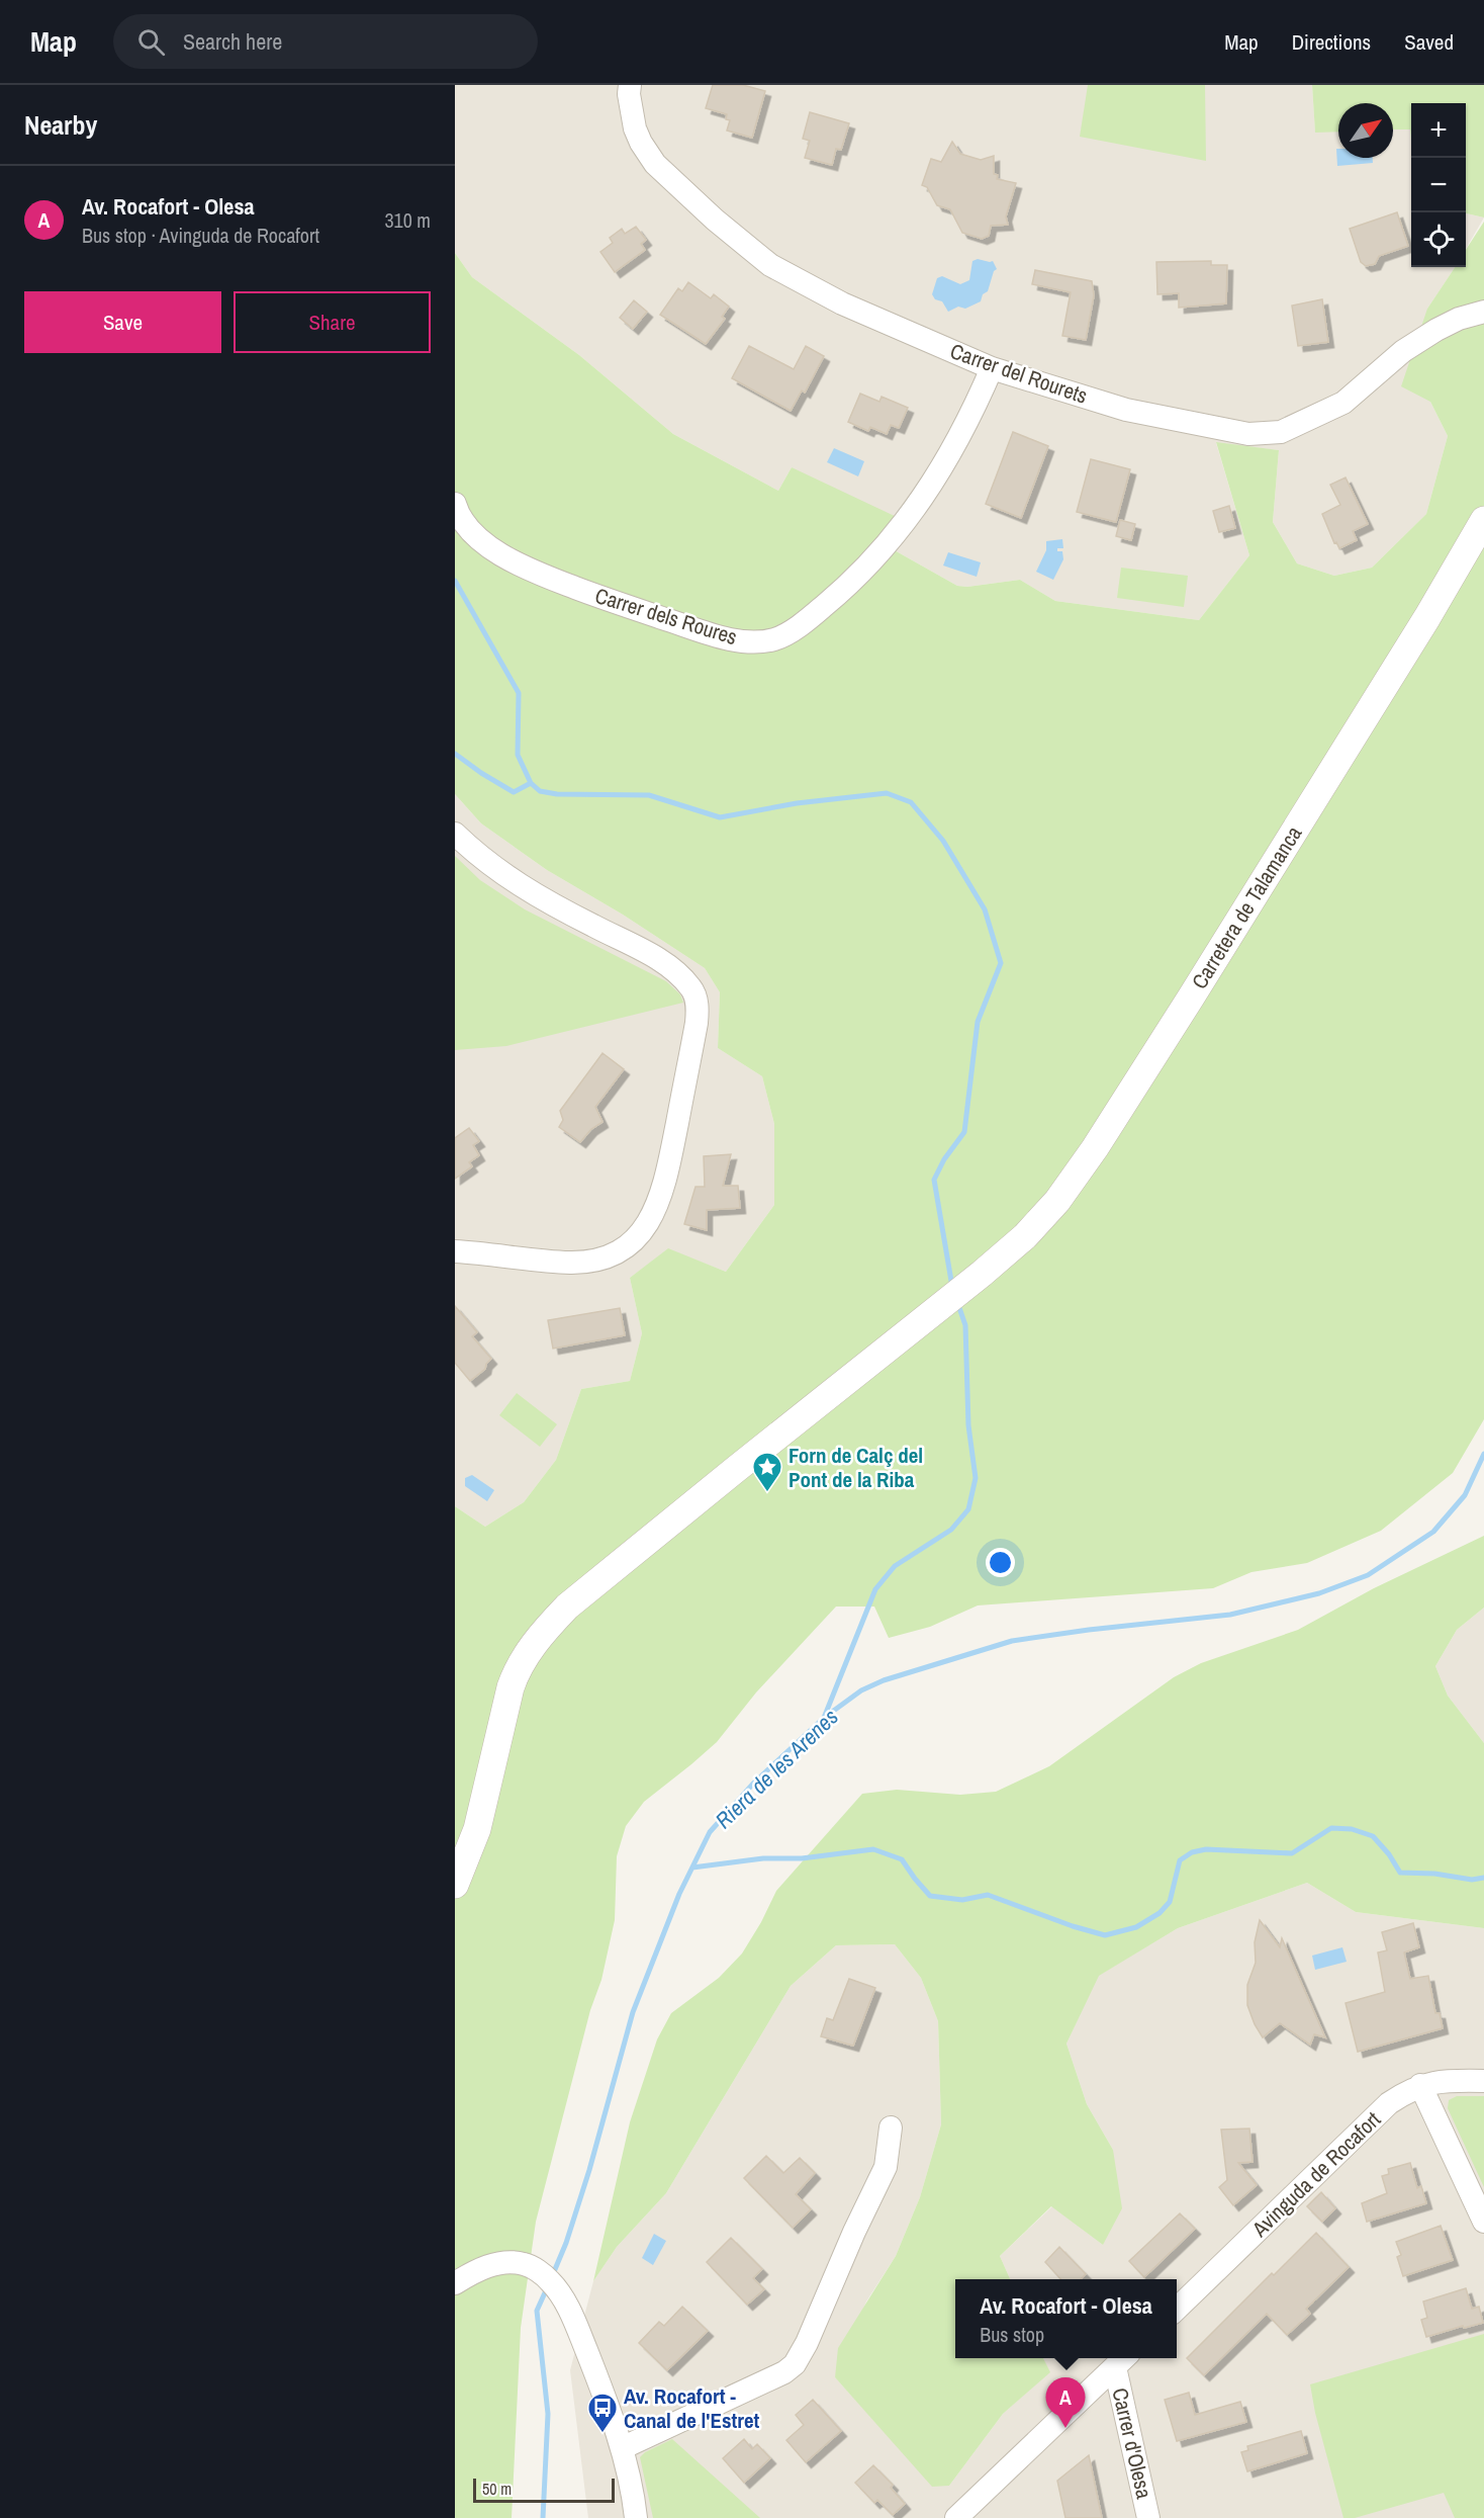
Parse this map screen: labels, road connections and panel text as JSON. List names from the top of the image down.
{
  "streets": {
    "street": [
      "Carrer del Rourets",
      "Carrer dels Roures",
      "Carretera de Talamanca",
      "Avinguda de Rocafort",
      "Carrer d'Olesa"
    ]
  },
  "crossings": [
    ["Carrer del Rourets", "Carrer dels Roures"]
  ],
  "water": ["Riera de les Arenes"],
  "places": {
    "place": ["Forn de Calç del Pont de la Riba"],
    "bus stop": ["Av. Rocafort - Canal de l'Estret"]
  },
  "scale_bar": "50 m",
  "north": "top right",
  "page": {
    "header": "Map",
    "search": "Search here",
    "nav": ["Map", "Directions", "Saved"],
    "heading": "Nearby",
    "map_buttons": ["+", "−"],
    "list": [
      {
        "mark": "A",
        "name": "Av. Rocafort - Olesa",
        "note": "Bus stop · Avinguda de Rocafort",
        "value": "310 m"
      }
    ],
    "buttons": ["Save", "Share"],
    "popup": ["Av. Rocafort - Olesa", "Bus stop"],
    "pins": "A",
    "scale": "50 m"
  }
}
